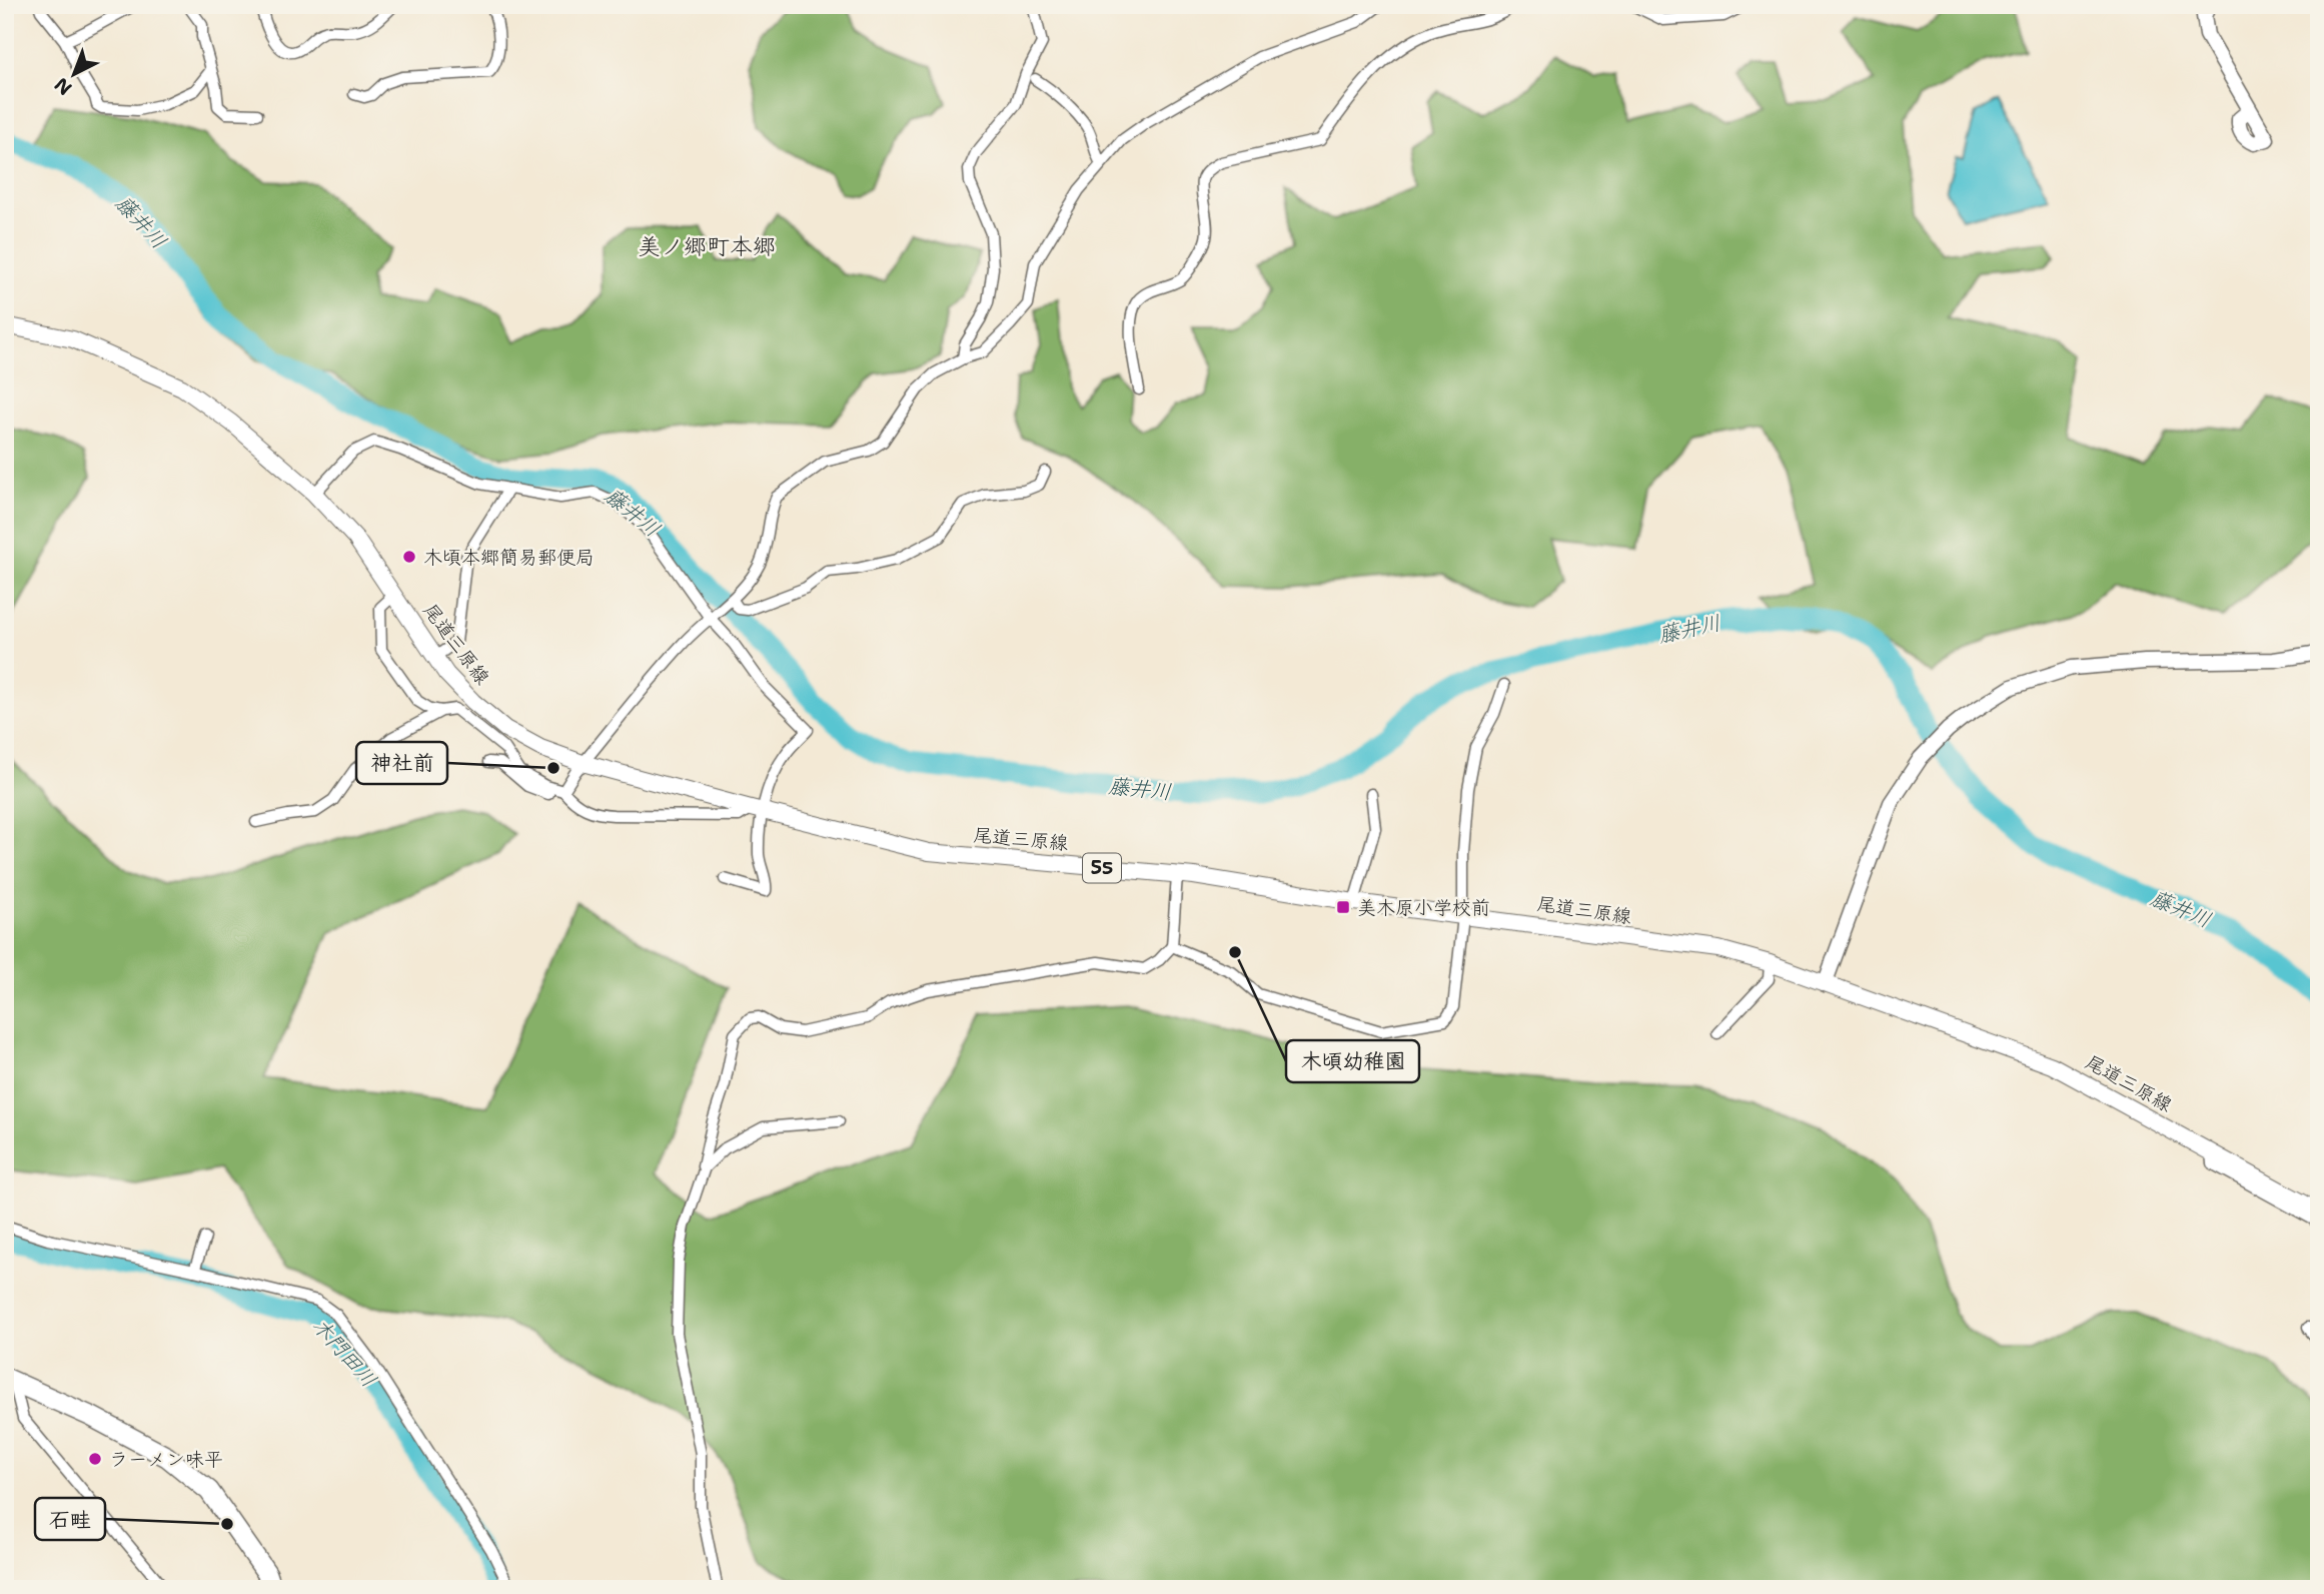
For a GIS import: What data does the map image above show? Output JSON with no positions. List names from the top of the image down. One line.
{"streets":{"main road":["尾道三原線","55"]},"districts":["美ノ郷町本郷"],"water":["藤井川","木門田川"],"places":{"other":["木頃本郷簡易郵便局","神社前","木頃幼稚園","ラーメン味平","石畦"],"transit":["美木原小学校前"]},"north":"bottom left"}
